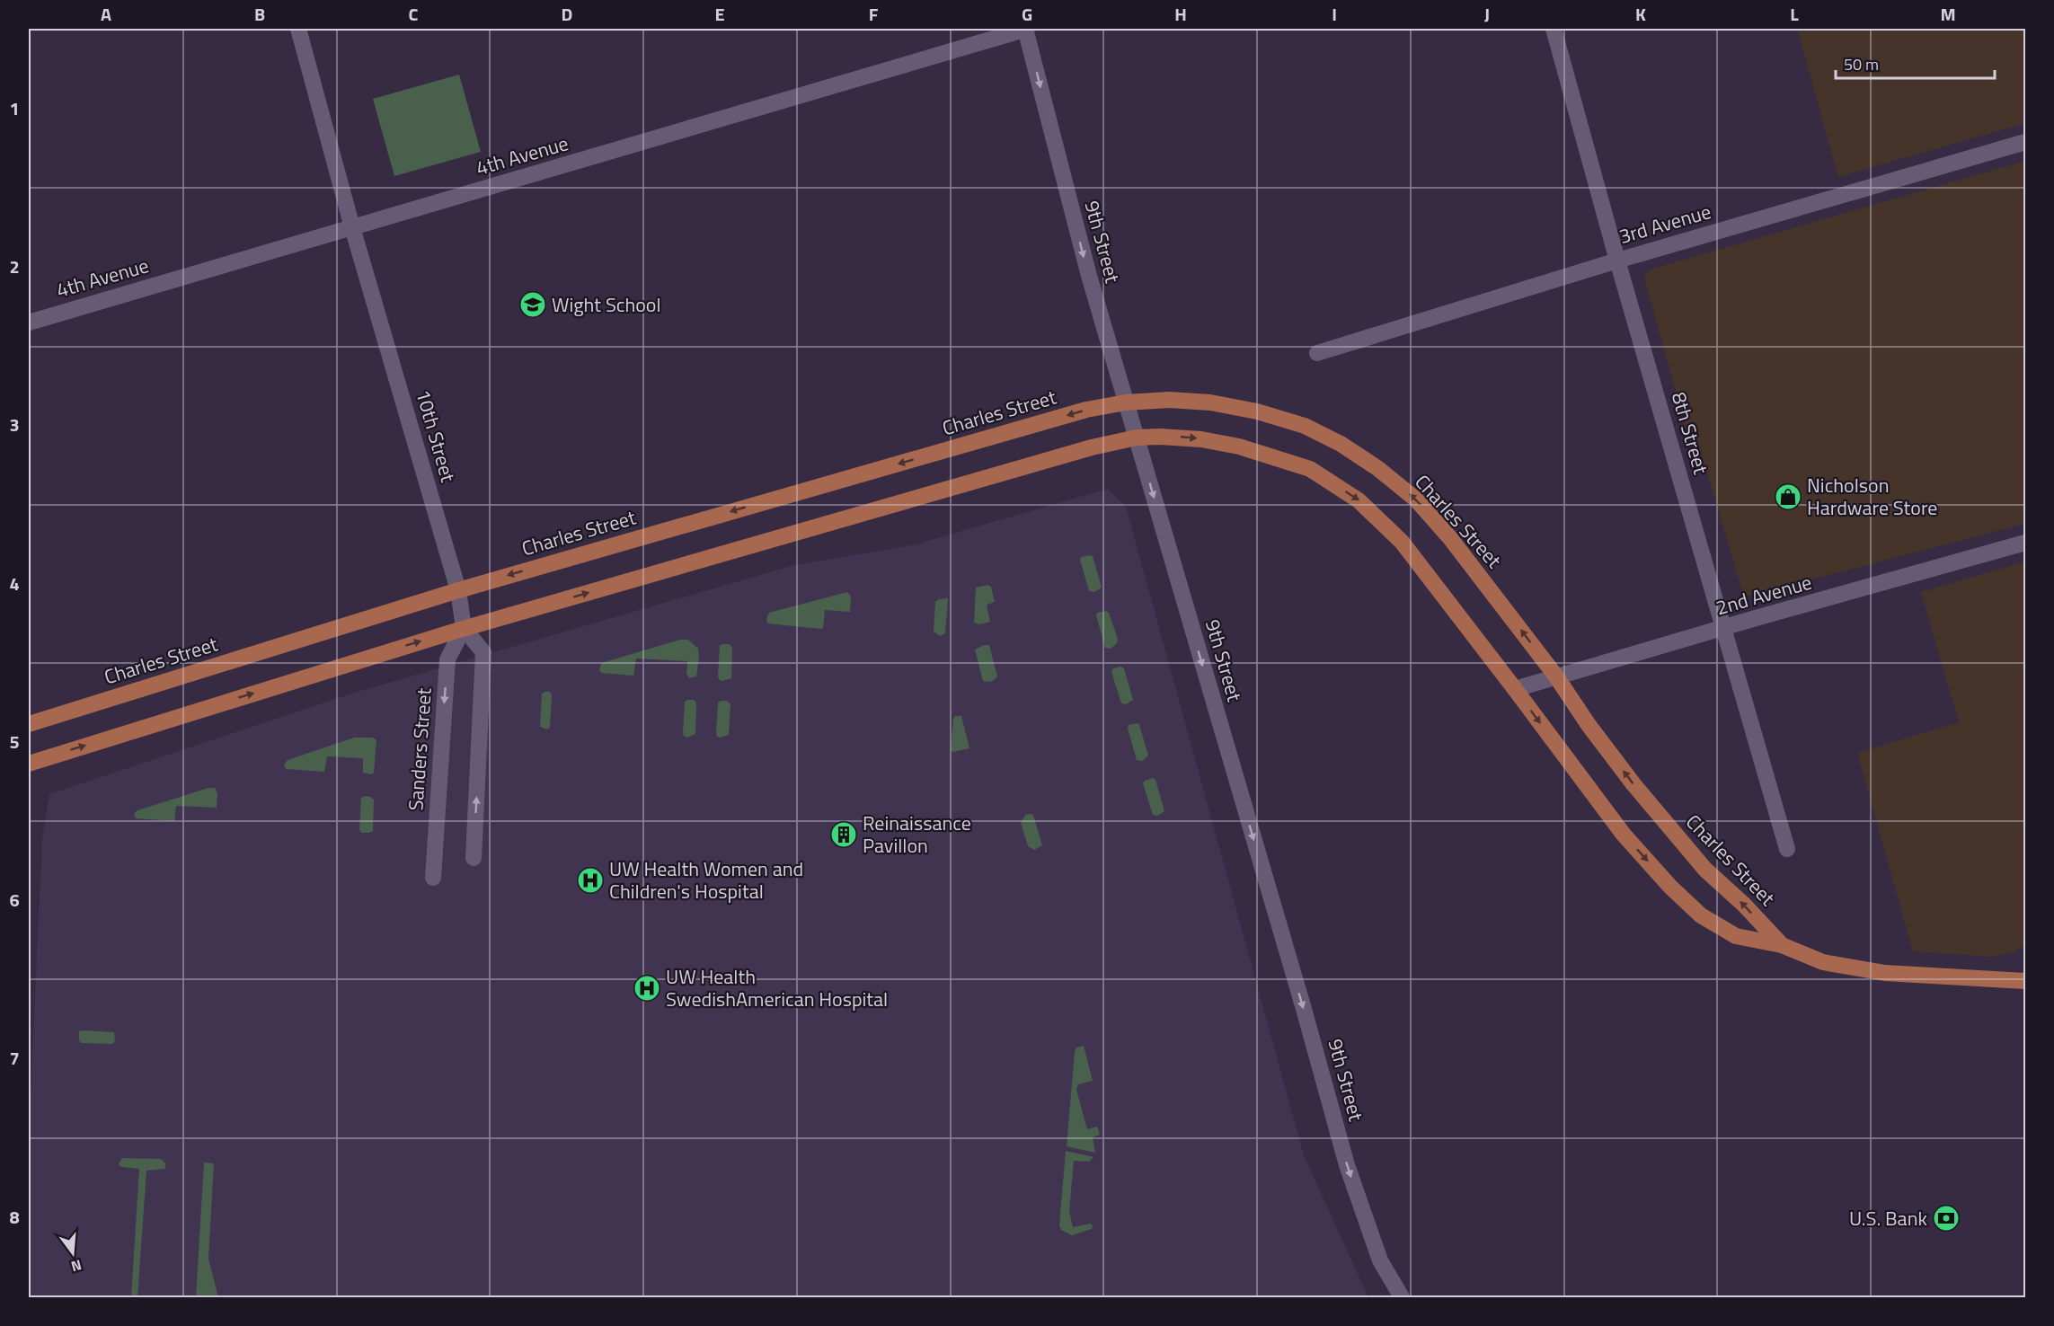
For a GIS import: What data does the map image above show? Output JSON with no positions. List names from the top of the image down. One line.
{"streets":{"main road":["Charles Street"],"street":["4th Avenue","3rd Avenue","9th Street","8th Street","10th Street","2nd Avenue","Sanders Street"]},"crossings":[["4th Avenue","9th Street"],["4th Avenue","10th Street"],["3rd Avenue","8th Street"],["9th Street","Charles Street"],["Charles Street","10th Street"],["Charles Street","2nd Avenue"],["Charles Street","Sanders Street"],["8th Street","2nd Avenue"],["10th Street","Sanders Street"]],"one_way":["9th Street"],"places":{"school or university":["Wight School"],"shop":["Nicholson Hardware Store"],"building":["Reinaissance Pavillon"],"hospital":["UW Health Women and Children's Hospital","UW Health SwedishAmerican Hospital"],"bank":["U.S. Bank"]},"scale_bar":"50 m","north":"bottom","grid":{"columns":["A","B","C","D","E","F","G","H","I","J","K","L","M"],"rows":["1","2","3","4","5","6","7","8"]}}
